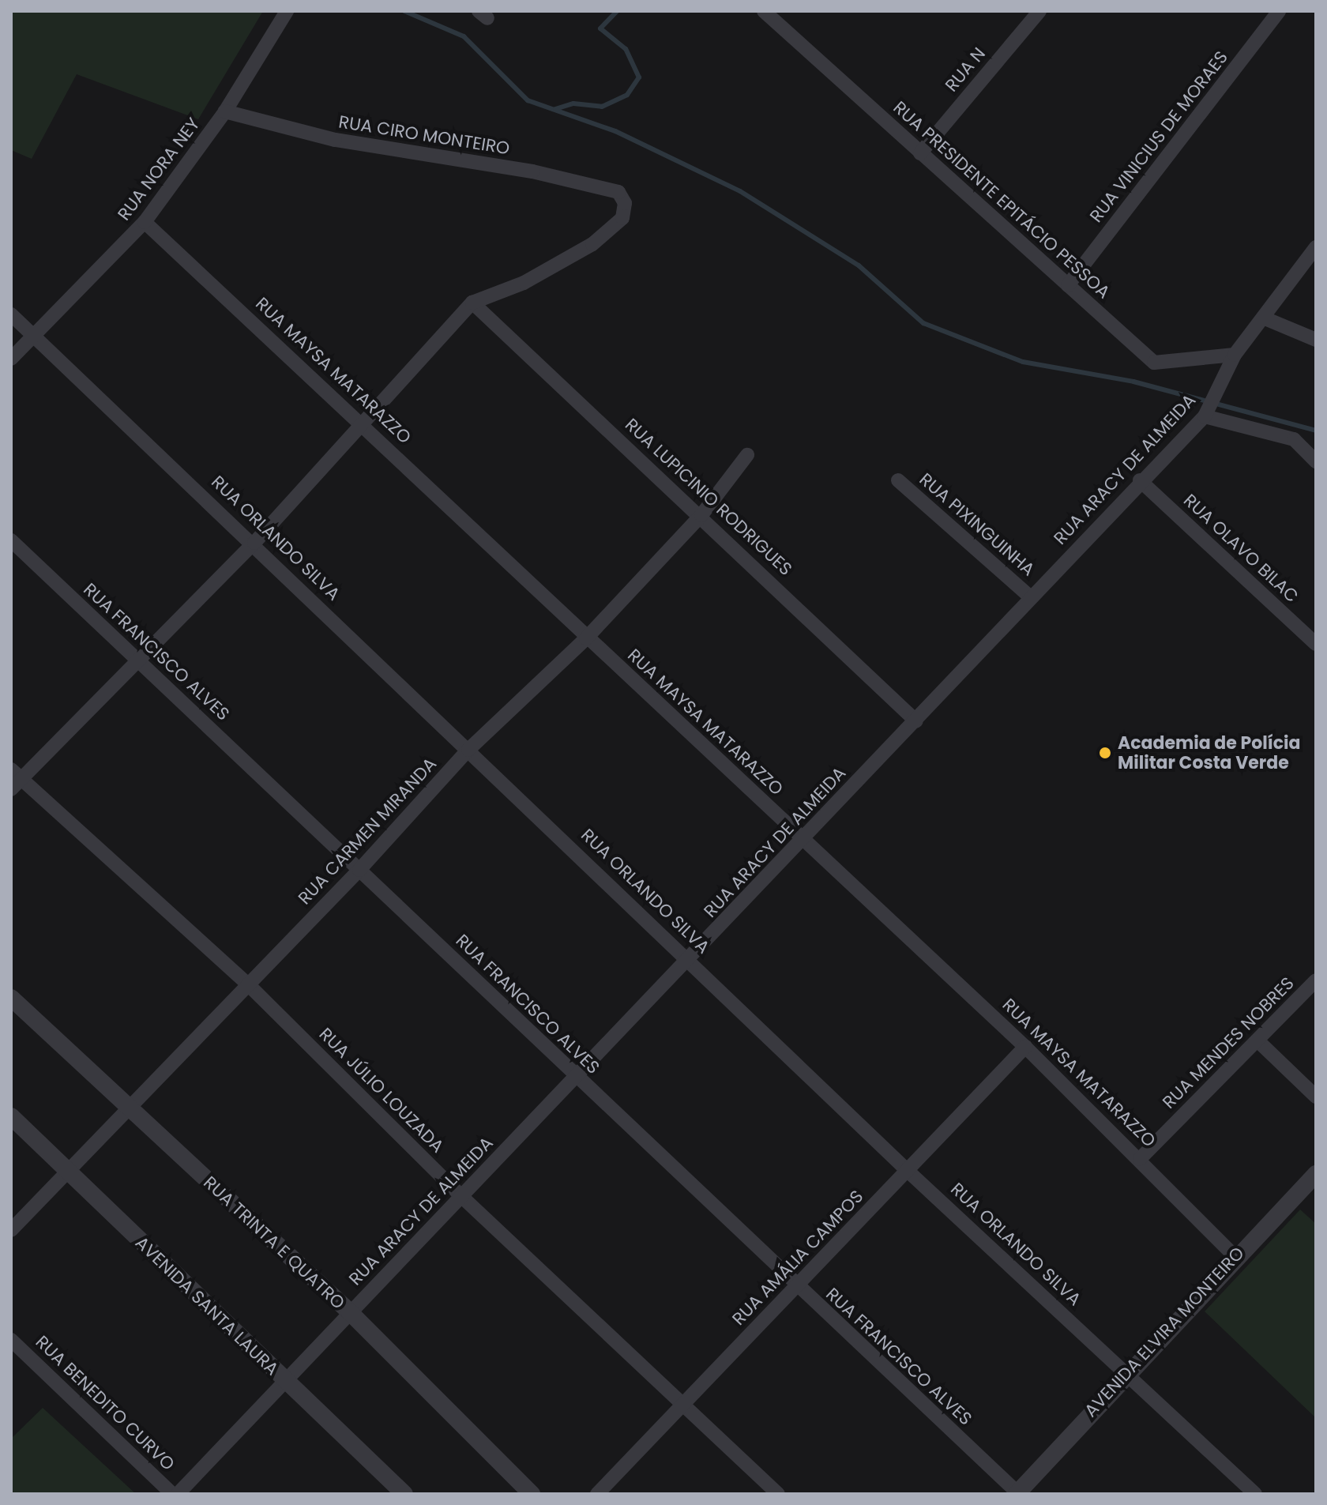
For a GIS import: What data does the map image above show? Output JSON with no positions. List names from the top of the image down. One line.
{"streets":{"street":["RUA N","RUA CIRO MONTEIRO","RUA VINICIUS DE MORAES","RUA NORA NEY","RUA PRESIDENTE EPITÁCIO PESSOA","RUA MAYSA MATARAZZO","RUA ARACY DE ALMEIDA","RUA LUPICINIO RODRIGUES","RUA PIXINGUINHA","RUA ORLANDO SILVA","RUA OLAVO BILAC","RUA FRANCISCO ALVES","RUA CARMEN MIRANDA","RUA MENDES NOBRES","RUA JÚLIO LOUZADA","RUA TRINTA E QUATRO","RUA AMÁLIA CAMPOS","AVENIDA SANTA LAURA","AVENIDA ELVIRA MONTEIRO","RUA BENEDITO CURVO"]},"crossings":[["RUA N","RUA PRESIDENTE EPITÁCIO PESSOA"],["RUA CIRO MONTEIRO","RUA NORA NEY"],["RUA CIRO MONTEIRO","RUA LUPICINIO RODRIGUES"],["RUA VINICIUS DE MORAES","RUA PRESIDENTE EPITÁCIO PESSOA"],["RUA NORA NEY","RUA MAYSA MATARAZZO"],["RUA NORA NEY","RUA ORLANDO SILVA"],["RUA PRESIDENTE EPITÁCIO PESSOA","RUA ARACY DE ALMEIDA"],["RUA MAYSA MATARAZZO","RUA ARACY DE ALMEIDA"],["RUA MAYSA MATARAZZO","RUA CARMEN MIRANDA"],["RUA MAYSA MATARAZZO","RUA MENDES NOBRES"],["RUA MAYSA MATARAZZO","RUA AMÁLIA CAMPOS"],["RUA MAYSA MATARAZZO","AVENIDA ELVIRA MONTEIRO"],["RUA ARACY DE ALMEIDA","RUA LUPICINIO RODRIGUES"],["RUA ARACY DE ALMEIDA","RUA PIXINGUINHA"],["RUA ARACY DE ALMEIDA","RUA ORLANDO SILVA"],["RUA ARACY DE ALMEIDA","RUA OLAVO BILAC"],["RUA ARACY DE ALMEIDA","RUA FRANCISCO ALVES"],["RUA ARACY DE ALMEIDA","RUA JÚLIO LOUZADA"],["RUA ARACY DE ALMEIDA","RUA TRINTA E QUATRO"],["RUA ARACY DE ALMEIDA","AVENIDA SANTA LAURA"],["RUA LUPICINIO RODRIGUES","RUA CARMEN MIRANDA"],["RUA ORLANDO SILVA","RUA CARMEN MIRANDA"],["RUA ORLANDO SILVA","RUA AMÁLIA CAMPOS"],["RUA ORLANDO SILVA","AVENIDA ELVIRA MONTEIRO"],["RUA FRANCISCO ALVES","RUA CARMEN MIRANDA"],["RUA FRANCISCO ALVES","RUA AMÁLIA CAMPOS"],["RUA FRANCISCO ALVES","AVENIDA ELVIRA MONTEIRO"],["RUA CARMEN MIRANDA","RUA JÚLIO LOUZADA"],["RUA CARMEN MIRANDA","RUA TRINTA E QUATRO"],["RUA CARMEN MIRANDA","AVENIDA SANTA LAURA"],["RUA JÚLIO LOUZADA","RUA AMÁLIA CAMPOS"]],"places":["Academia de Polícia Militar Costa Verde"]}
